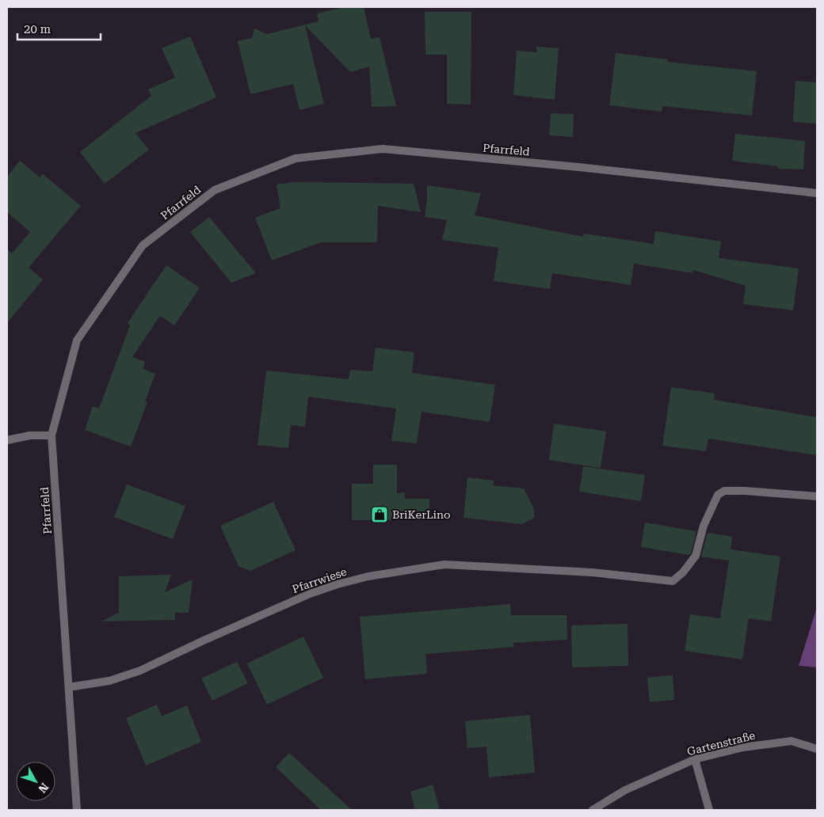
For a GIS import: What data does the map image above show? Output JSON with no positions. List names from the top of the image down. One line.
{"streets":{"street":["Pfarrfeld","Pfarrwiese","Gartenstraße"]},"crossings":[["Pfarrfeld","Pfarrwiese"]],"places":{"shop":["BriKerLino"]},"scale_bar":"20 m","north":"bottom right"}
